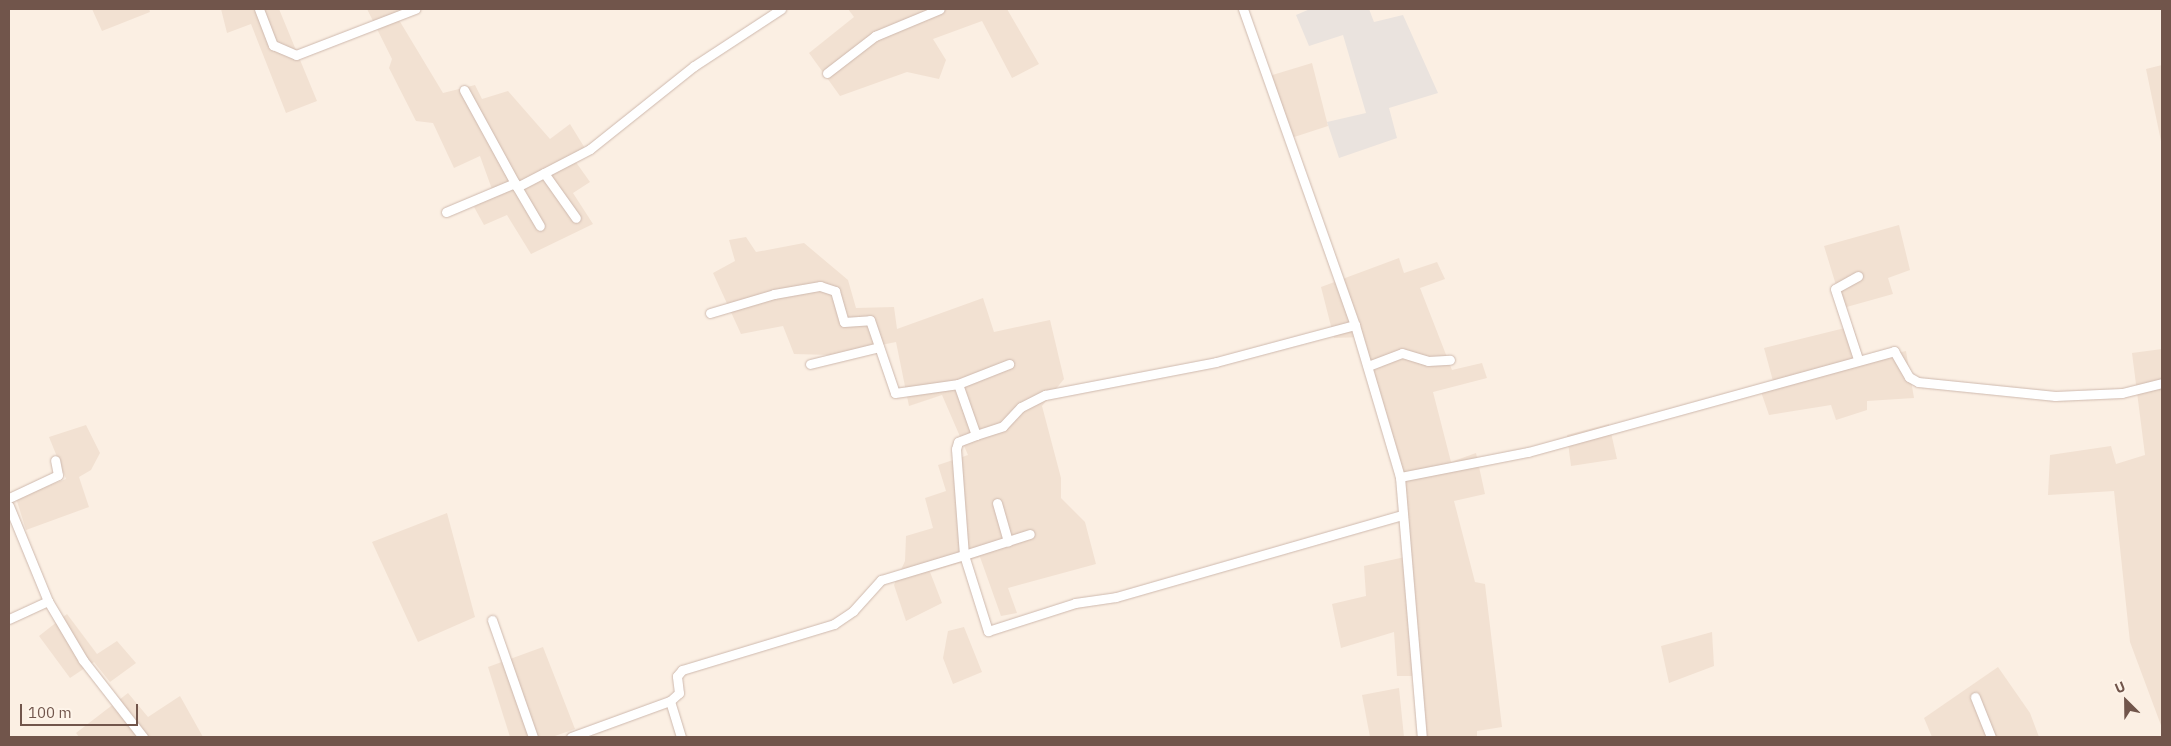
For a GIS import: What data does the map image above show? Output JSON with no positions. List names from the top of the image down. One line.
{"scale_bar":"100 m","north":"top left"}
